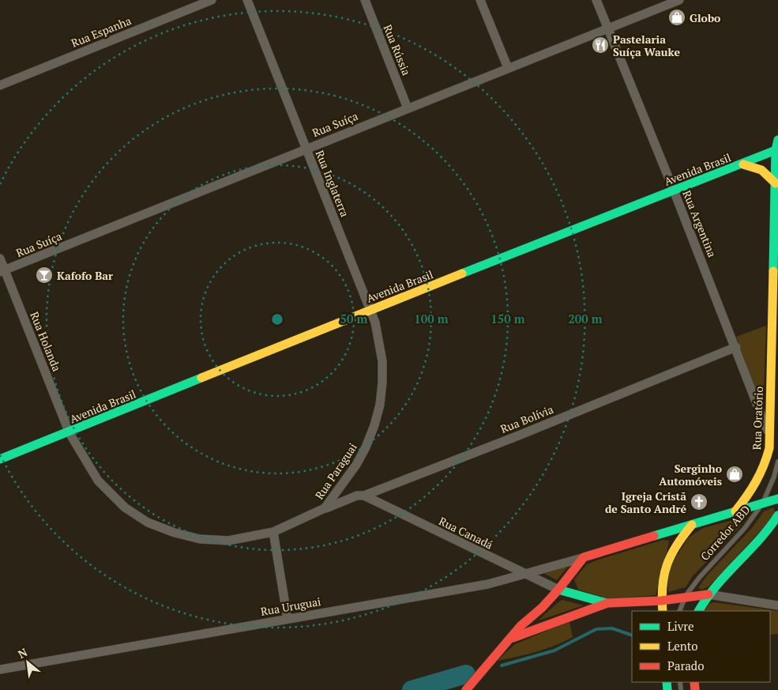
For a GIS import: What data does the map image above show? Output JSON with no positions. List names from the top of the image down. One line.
{"streets":{"main road":["Avenida Brasil","Rua Oratório"],"street":["Rua Espanha","Rua Rússia","Rua Suíça","Rua Inglaterra","Rua Argentina","Rua Holanda","Rua Bolívia","Rua Paraguai","Rua Canadá","Rua Uruguai"],"lane":["Corredor ABD"]},"crossings":[["Rua Rússia","Rua Suíça"],["Rua Suíça","Rua Inglaterra"],["Rua Suíça","Rua Argentina"],["Rua Suíça","Rua Holanda"],["Avenida Brasil","Rua Inglaterra"],["Avenida Brasil","Rua Argentina"],["Avenida Brasil","Rua Holanda"],["Avenida Brasil","Rua Oratório"],["Avenida Brasil","Rua Paraguai"],["Rua Inglaterra","Rua Paraguai"],["Rua Argentina","Rua Oratório"],["Rua Argentina","Rua Bolívia"],["Rua Holanda","Rua Paraguai"],["Rua Bolívia","Rua Paraguai"],["Rua Bolívia","Rua Canadá"],["Rua Canadá","Rua Uruguai"]],"places":{"shop":["Globo","Serginho Automóveis"],"restaurant":["Pastelaria Suíça Wauke"],"bar":["Kafofo Bar"],"church":["Igreja Cristã de Santo André"]},"legend":["Livre","Lento","Parado"],"north":"top left","rings":["50 m","100 m","150 m","200 m"]}
